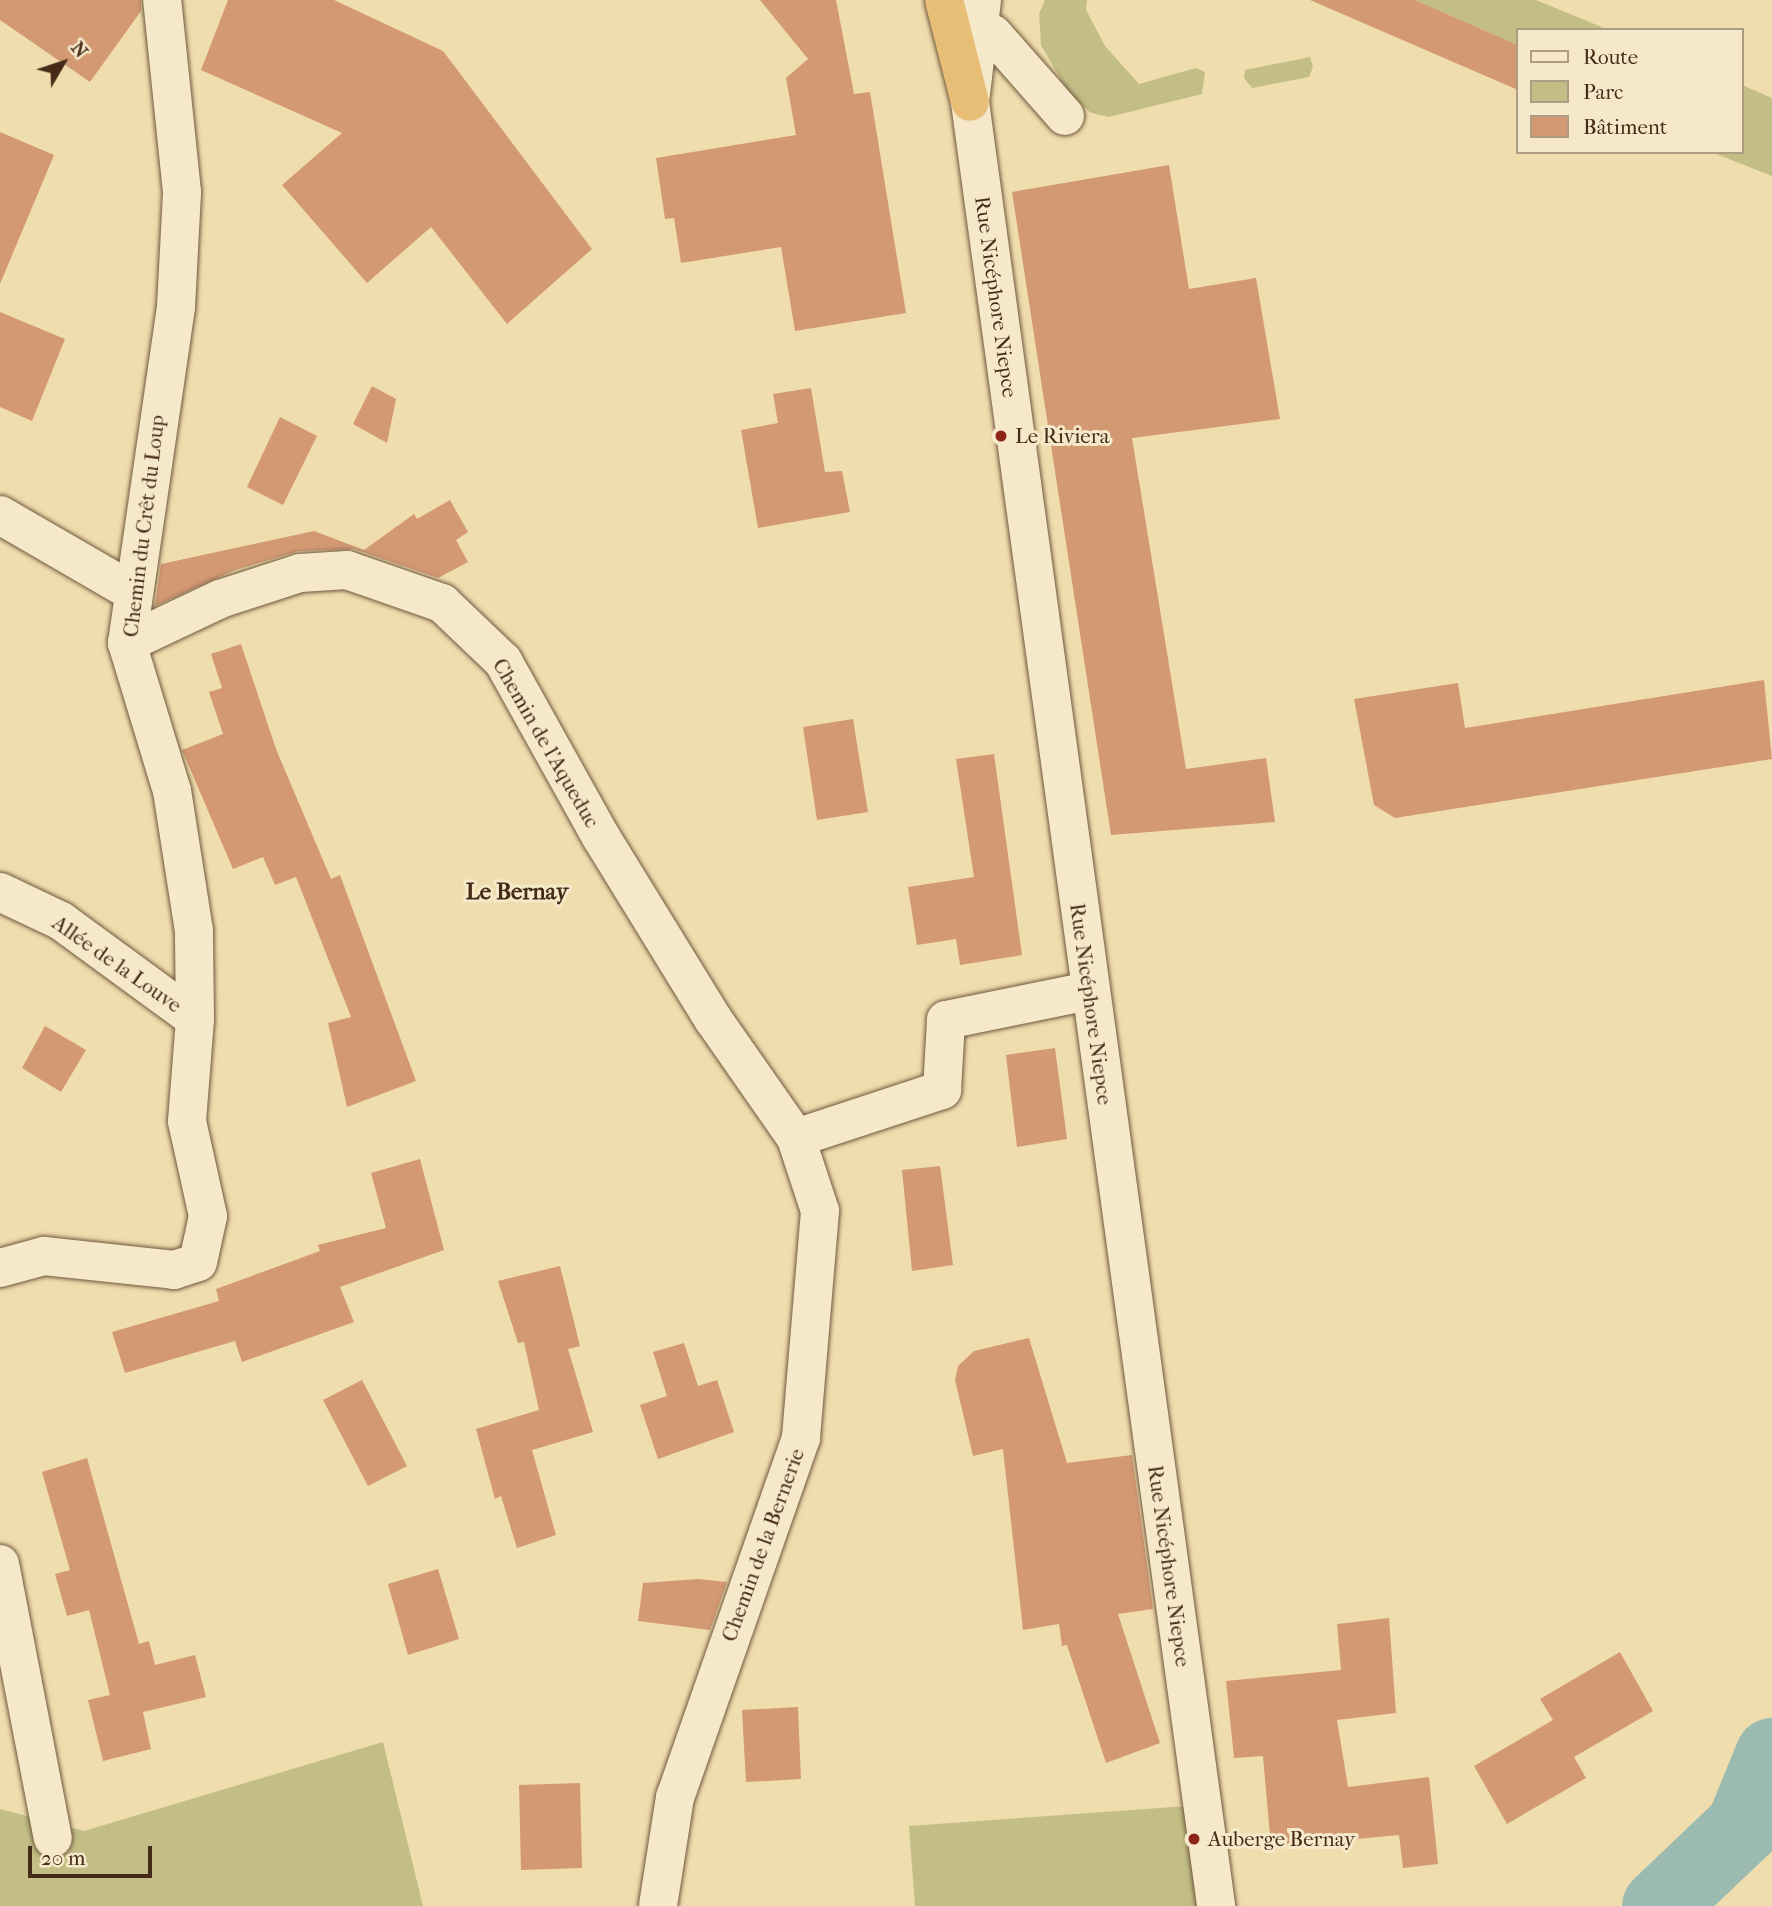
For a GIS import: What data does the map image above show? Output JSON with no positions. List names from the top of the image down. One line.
{"streets":{"street":["Rue Nicéphore Niepce","Chemin du Crêt du Loup","Chemin de l'Aqueduc","Allée de la Louve","Chemin de la Bernerie"]},"crossings":[["Chemin du Crêt du Loup","Chemin de l'Aqueduc"],["Chemin du Crêt du Loup","Allée de la Louve"],["Chemin de l'Aqueduc","Chemin de la Bernerie"]],"districts":["Le Bernay"],"places":["Le Riviera","Auberge Bernay"],"legend":["Route","Parc","Bâtiment"],"scale_bar":"20 m","north":"top right"}
